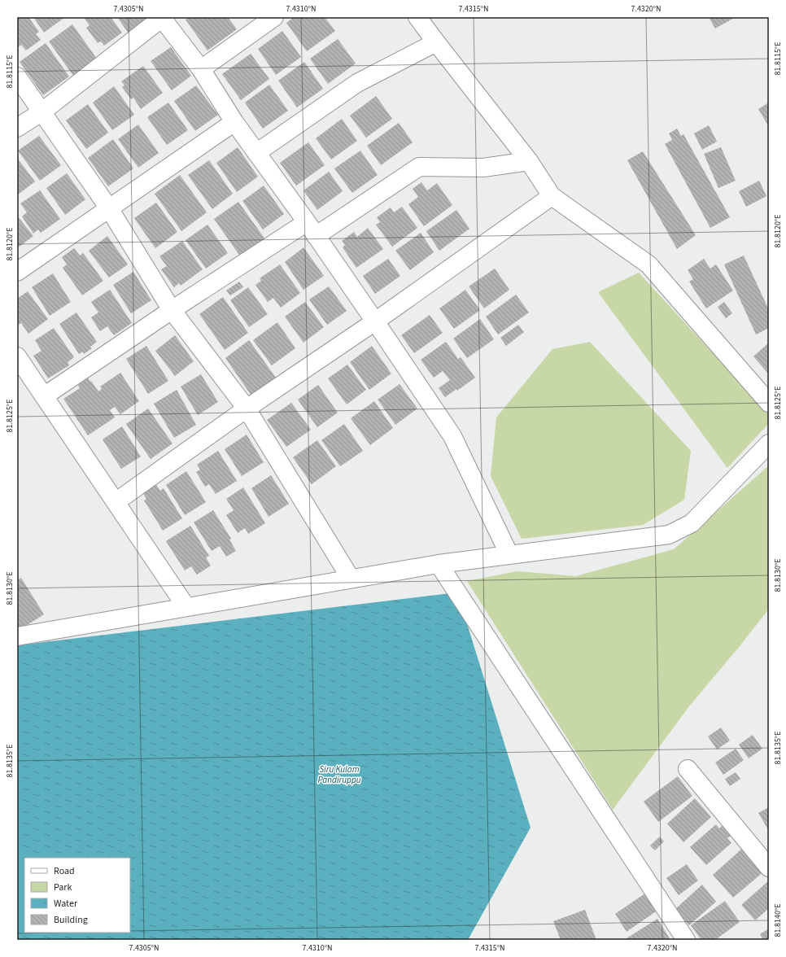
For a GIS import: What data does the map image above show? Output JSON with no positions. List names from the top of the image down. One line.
{"water":["Siru Kulam Pandiruppu"],"legend":["Road","Park","Water","Building"],"coordinates":["7.4305°N","7.4310°N","7.4315°N","7.4320°N","81.8115°E","81.8120°E","81.8125°E","81.8130°E","81.8135°E","81.8140°E"]}
